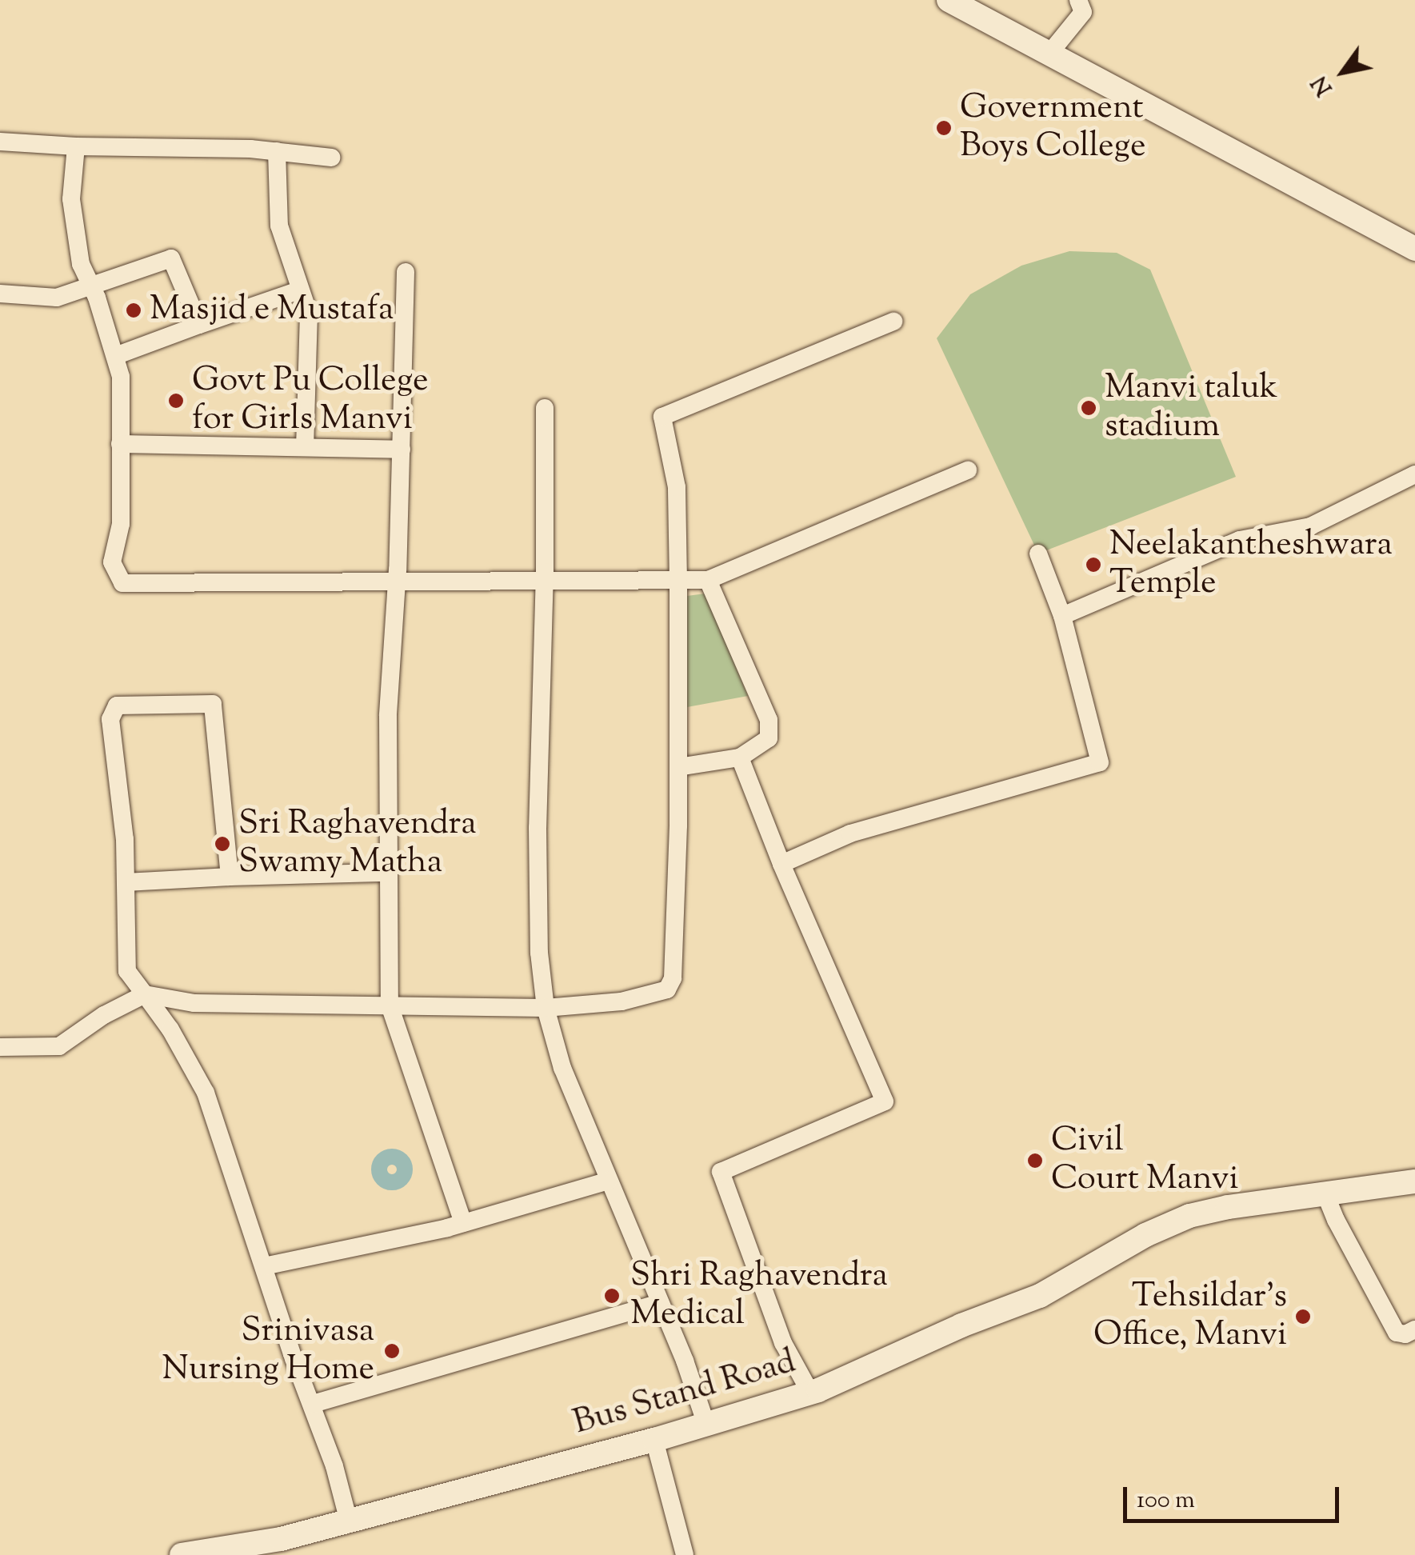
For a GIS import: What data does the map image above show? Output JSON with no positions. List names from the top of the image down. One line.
{"streets":{"main road":["Bus Stand Road"]},"places":["Government Boys College","Masjid e Mustafa","Govt Pu College for Girls Manvi","Manvi taluk stadium","Neelakantheshwara Temple","Sri Raghavendra Swamy Matha","Civil Court Manvi","Shri Raghavendra Medical","Tehsildar's Office, Manvi","Srinivasa Nursing Home"],"scale_bar":"100 m","north":"bottom left"}
